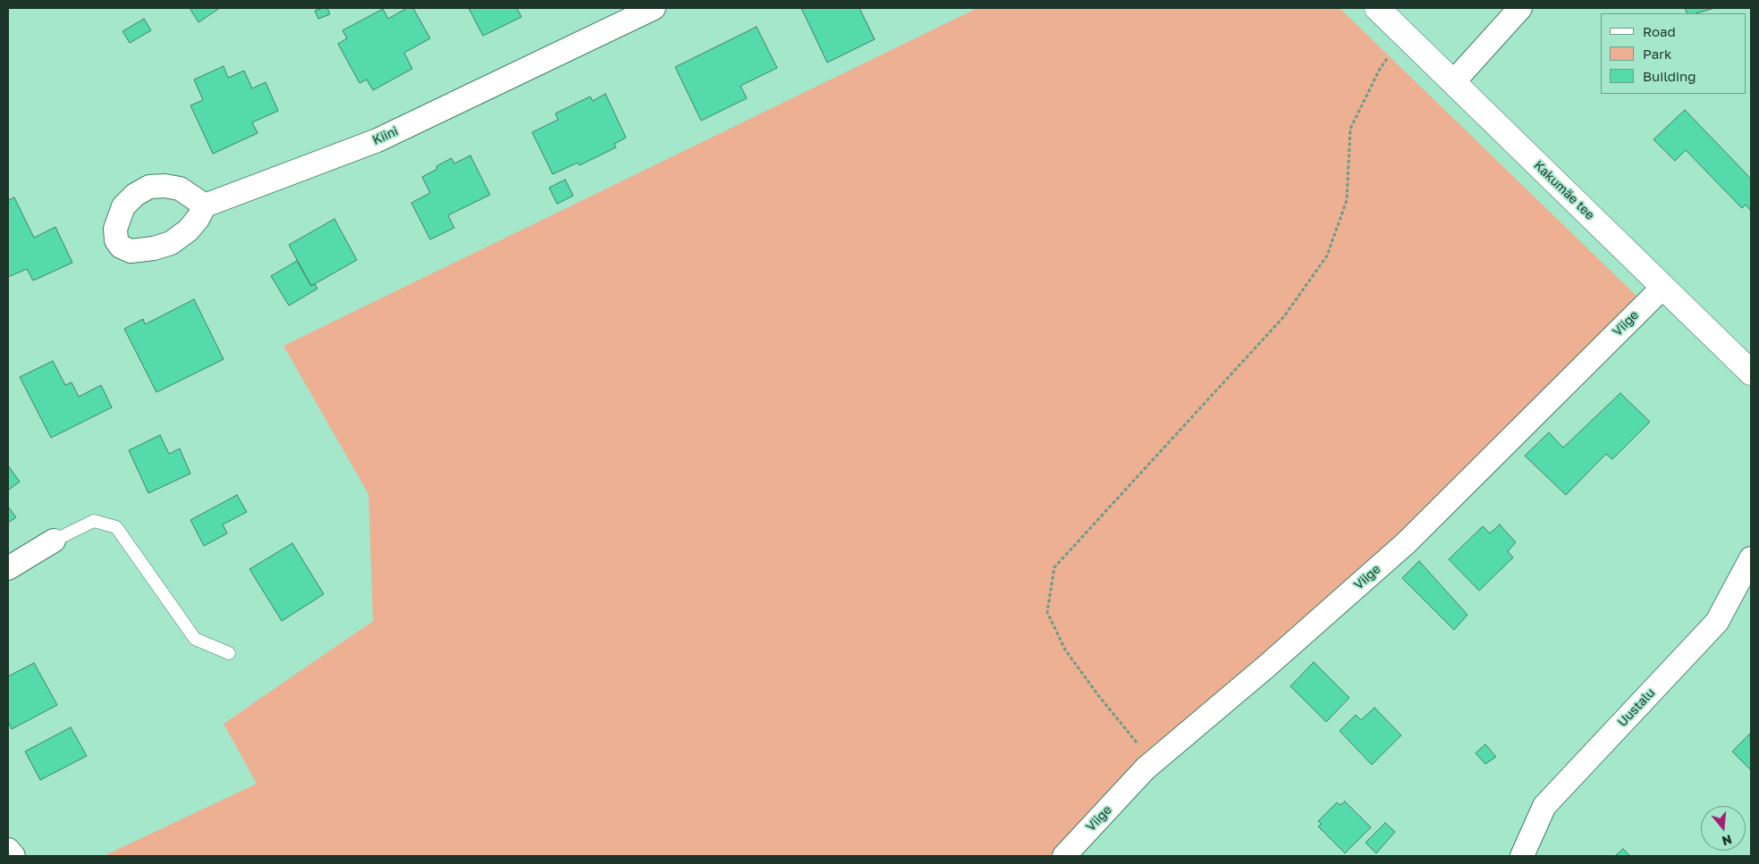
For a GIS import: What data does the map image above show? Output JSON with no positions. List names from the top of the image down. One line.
{"streets":{"street":["Kiini","Kakumäe tee","Viige","Uustalu"]},"crossings":[["Kakumäe tee","Viige"]],"legend":["Road","Park","Building"],"north":"bottom"}
